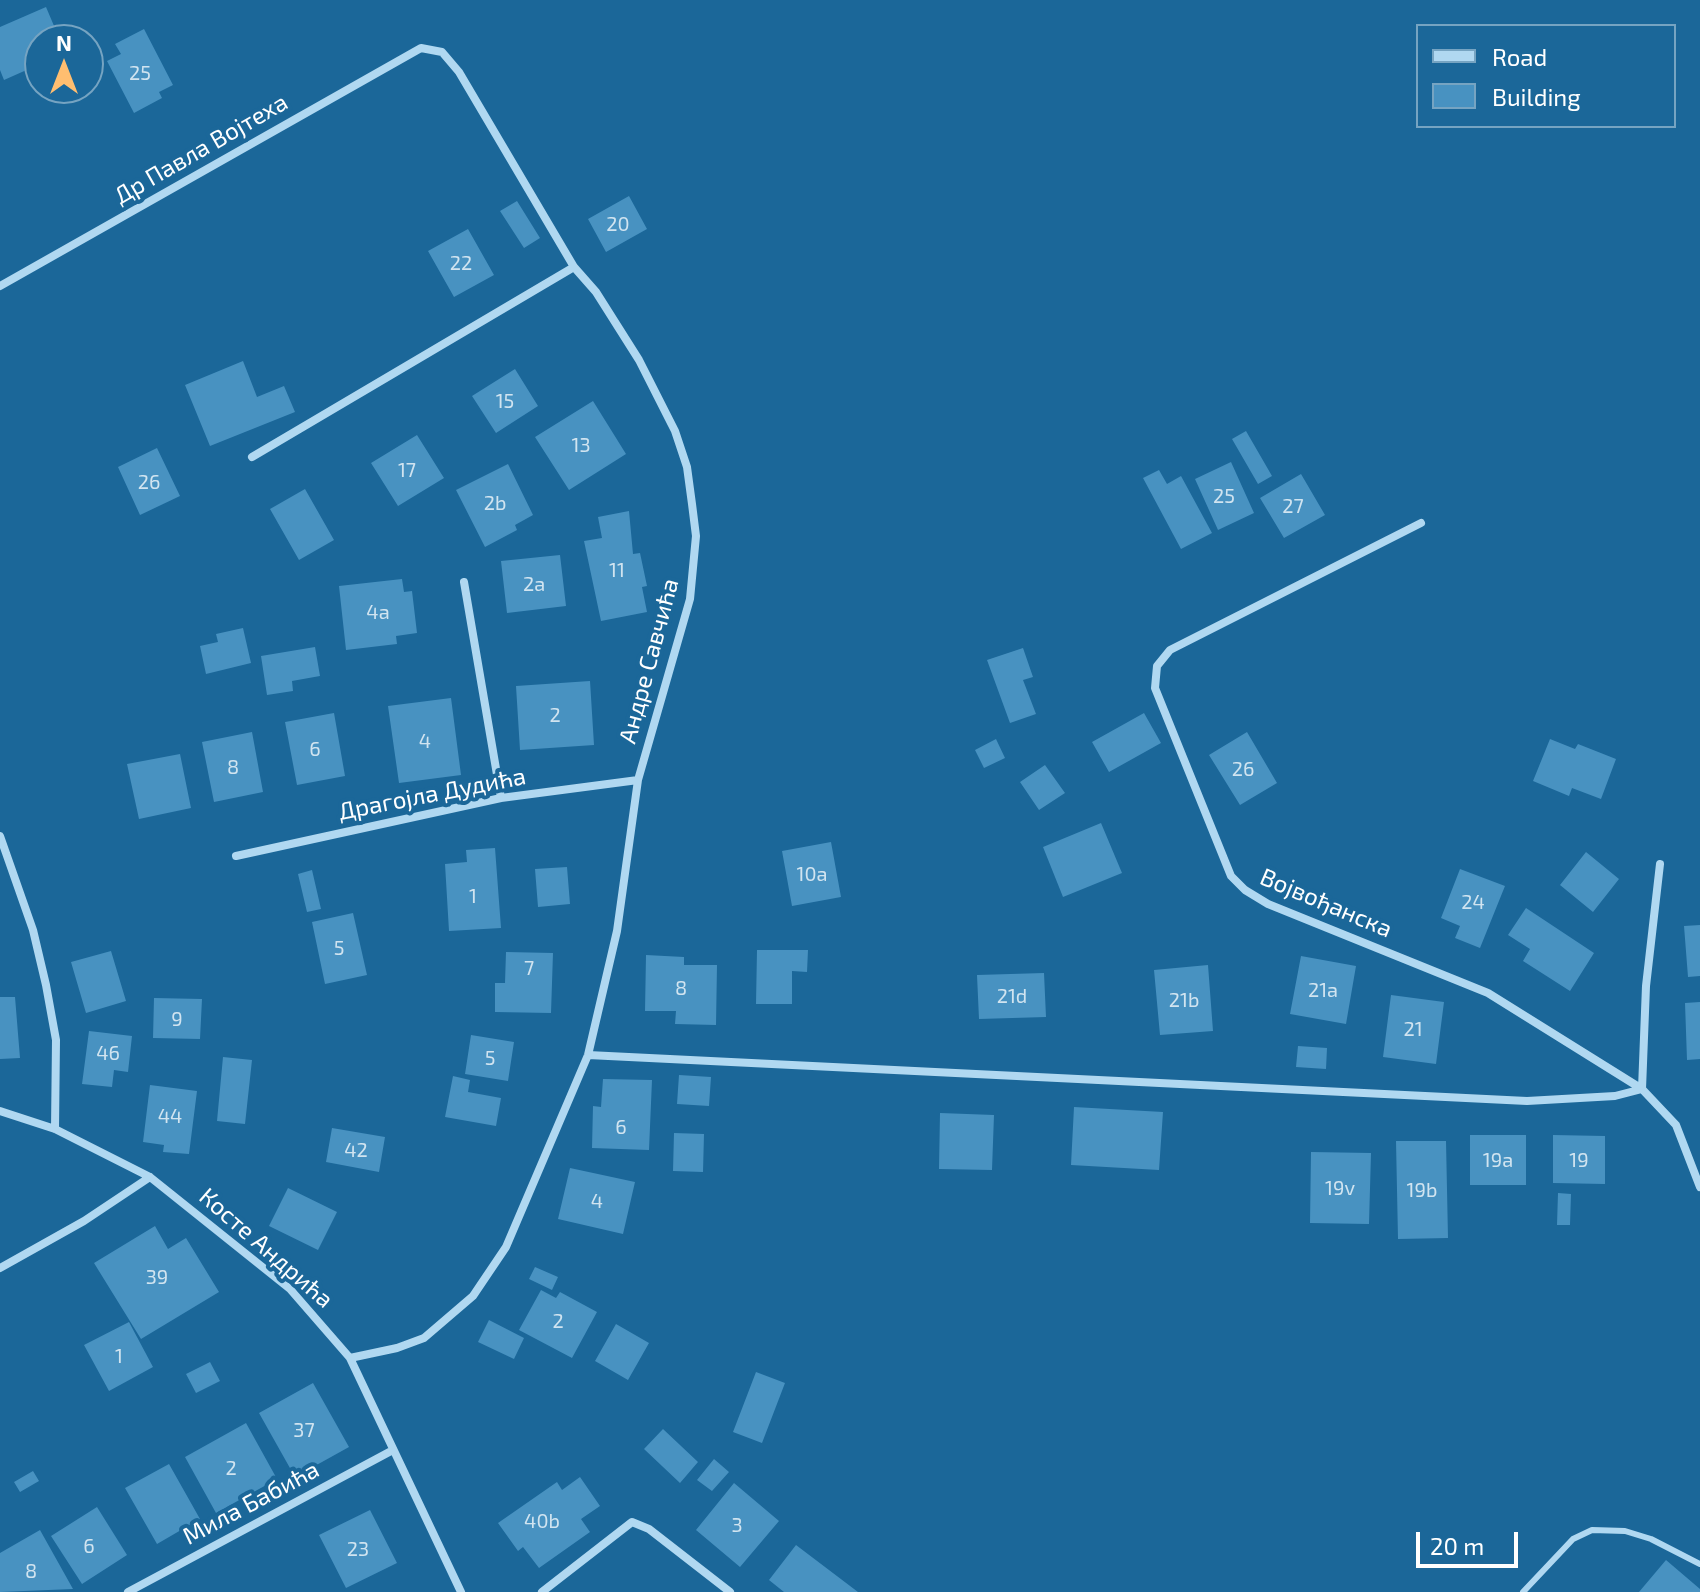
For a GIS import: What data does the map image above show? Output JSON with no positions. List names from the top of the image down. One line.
{"streets":{"street":["Др Павла Војтеха","Андре Савчића","Драгојла Дудића","Војвођанска","Косте Андрића","Мила Бабића"]},"crossings":[["Др Павла Војтеха","Андре Савчића"],["Андре Савчића","Драгојла Дудића"],["Андре Савчића","Косте Андрића"],["Косте Андрића","Мила Бабића"]],"house_numbers":["25","20","22","15","13","17","26","25","2b","27","11","2a","4a","2","4","6","8","26","10a","1","24","5","7","8","21a","21d","21b","9","21","46","5","44","6","42","19a","19","19v","19b","4","39","2","1","37","2","40b","3","6","23","8"],"legend":["Road","Building"],"scale_bar":"20 m","north":"top"}
